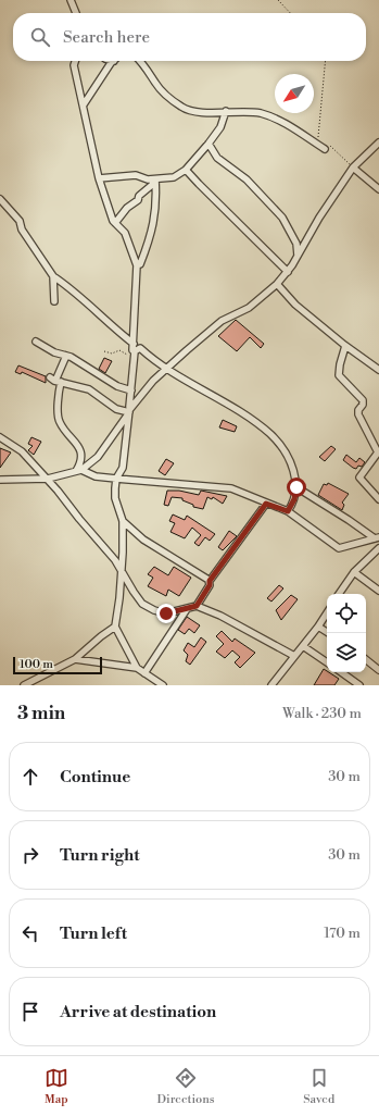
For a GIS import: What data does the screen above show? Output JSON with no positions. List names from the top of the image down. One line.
{"scale_bar":"100 m","north":"bottom left","page":{"search":"Search here","scale":"100 m","heading":["3 min","Walk · 230 m"],"list":[["Continue","30 m"],["Turn right","30 m"],["Turn left","170 m"],"Arrive at destination"],"nav":["Map","Directions","Saved"]}}
